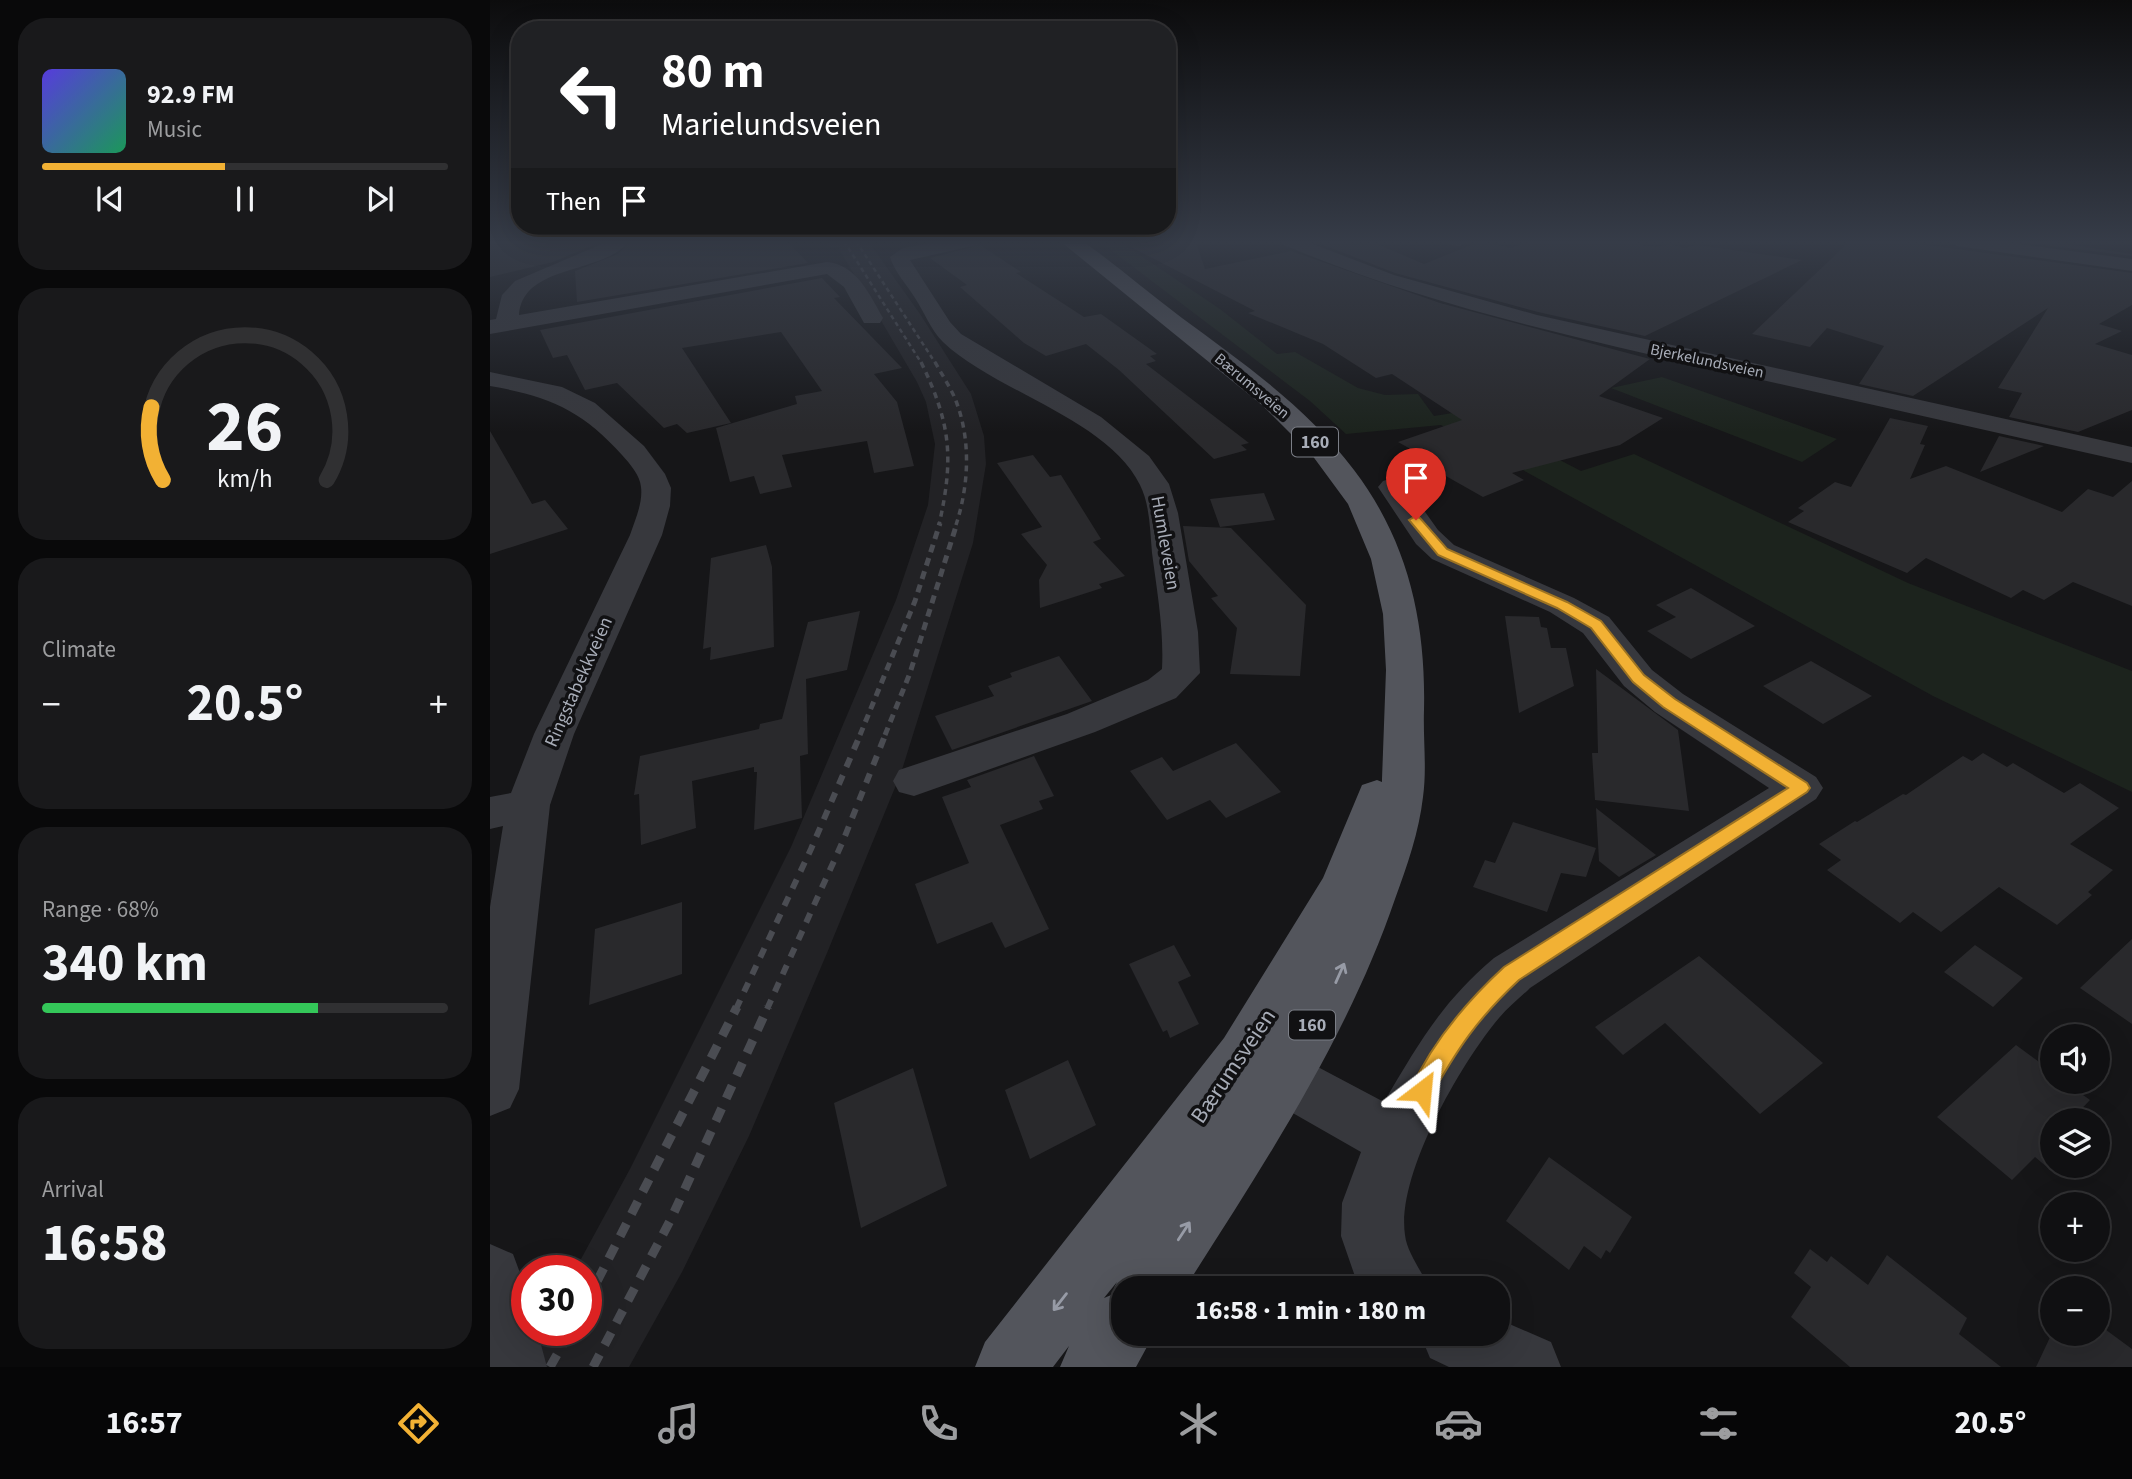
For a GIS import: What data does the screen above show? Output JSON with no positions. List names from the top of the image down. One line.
{"streets":{"main road":["Bærumsveien","160"],"street":["Bjerkelundsveien","Humleveien","Ringstabekkveien"]},"page":{"turn":["80 m","Marielundsveien"],"song":["92.9 FM","Music"],"then":"Then","tile":["Climate",["Range · 68%","340 km"],["Arrival","16:58"]],"heat":["−","20.5°","+"],"map_buttons":["+","−"],"limit":"30","trip":"16:58 · 1 min · 180 m","tabs":["16:57","20.5°"],"gauge":["26","km/h"]}}
